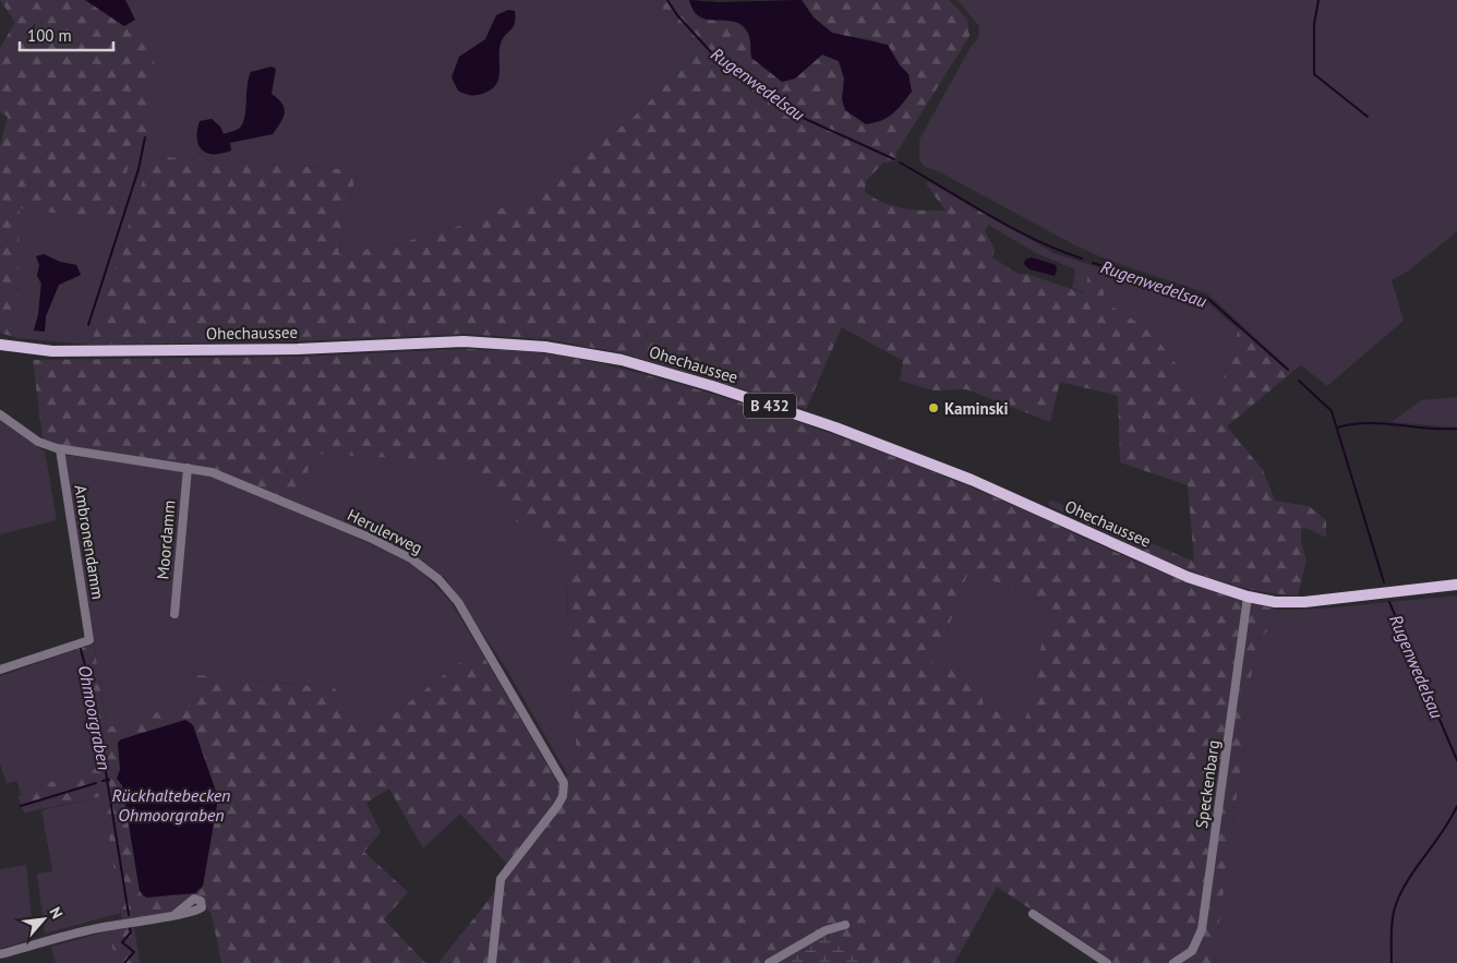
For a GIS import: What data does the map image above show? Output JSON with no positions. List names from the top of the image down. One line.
{"streets":{"main road":["Ohechaussee","B 432"],"street":["Herulerweg","Moordamm","Ambronendamm","Speckenbarg"]},"crossings":[["Ohechaussee","Speckenbarg"],["Herulerweg","Moordamm"],["Herulerweg","Ambronendamm"]],"water":["Rugenwedelsau","Ohmoorgraben","Rückhaltebecken Ohmoorgraben"],"places":["Kaminski"],"scale_bar":"100 m","north":"top right"}
